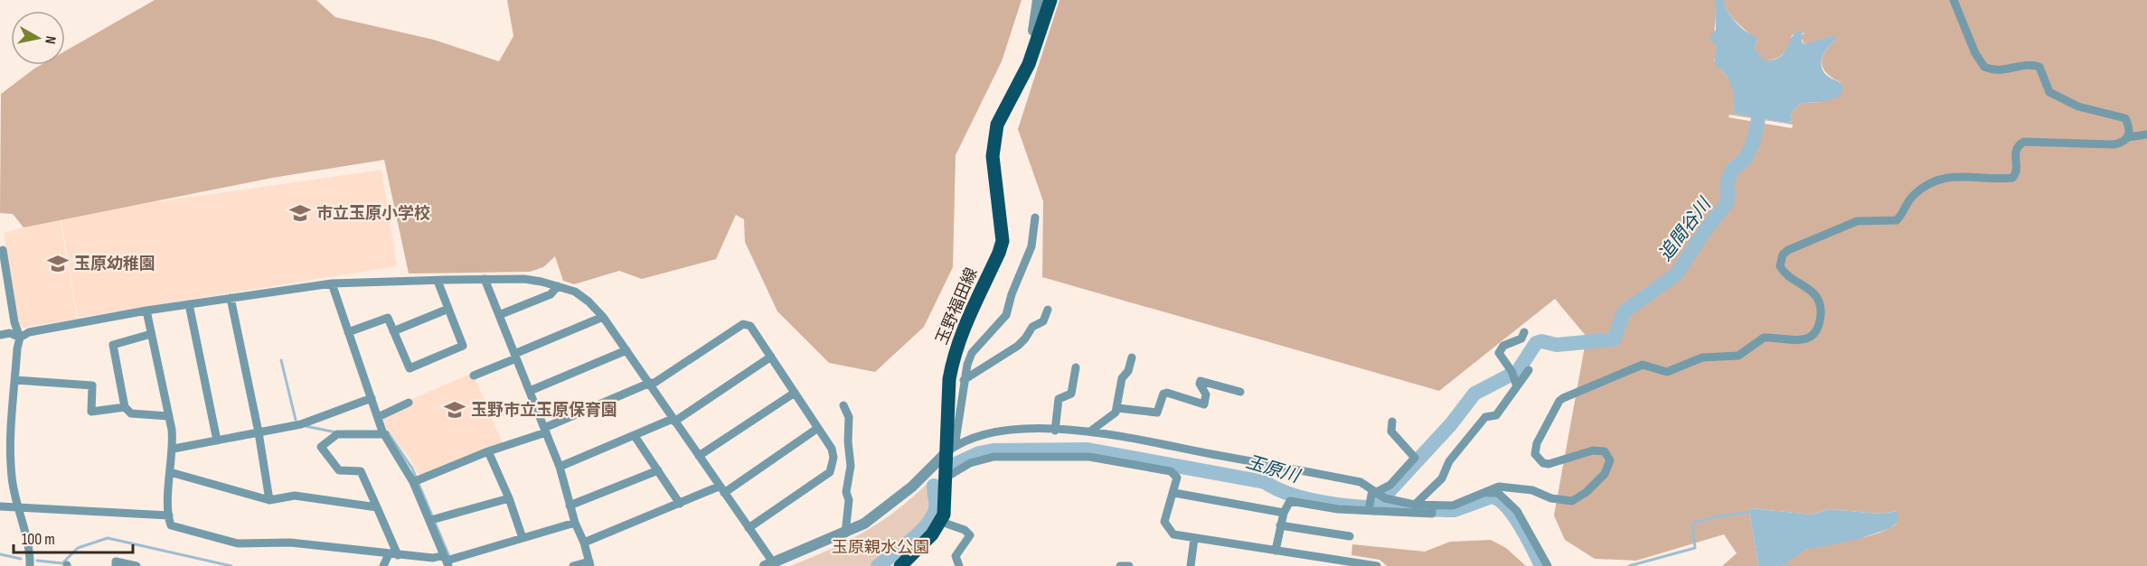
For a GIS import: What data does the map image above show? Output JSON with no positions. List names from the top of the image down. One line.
{"streets":{"main road":["玉野福田線"]},"water":["追間谷川","玉原川"],"parks":["玉原親水公園"],"places":{"school or university":["市立玉原小学校","玉原幼稚園","玉野市立玉原保育園"]},"scale_bar":"100 m","north":"right"}
